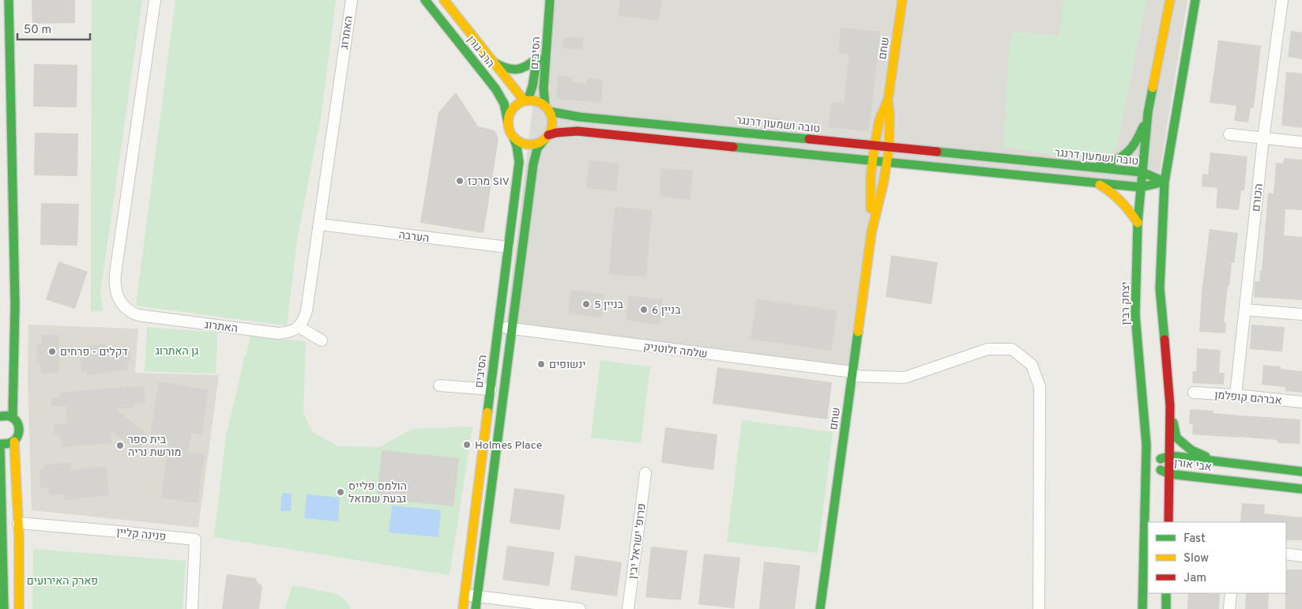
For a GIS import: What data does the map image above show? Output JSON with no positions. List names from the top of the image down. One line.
{"streets":{"street":["האתרוג","שחם","הרב גורן","הסיבים","טובה ושמעון דרנגר","הכורם","הערבה","יצחק רבין","שלמה זלוטניק","אברהם קופלמן","אבי אורן","פנינה קליין","פרופ' ישראל יבין"]},"crossings":[["האתרוג","הערבה"],["שחם","טובה ושמעון דרנגר"],["שחם","שלמה זלוטניק"],["הרב גורן","הסיבים"],["הרב גורן","טובה ושמעון דרנגר"],["הסיבים","טובה ושמעון דרנגר"],["הסיבים","הערבה"],["הסיבים","שלמה זלוטניק"],["טובה ושמעון דרנגר","יצחק רבין"],["הכורם","אברהם קופלמן"],["יצחק רבין","אבי אורן"]],"parks":["גן האתרוג","פארק האירועים"],"places":["מרכז SIV","בניין 5","בניין 6","דקלים - פרחים","ינשופים","Holmes Place","בית ספר מורשת נריה","הולמס פלייס גבעת שמואל"],"legend":["Fast","Slow","Jam"],"scale_bar":"50 m"}
